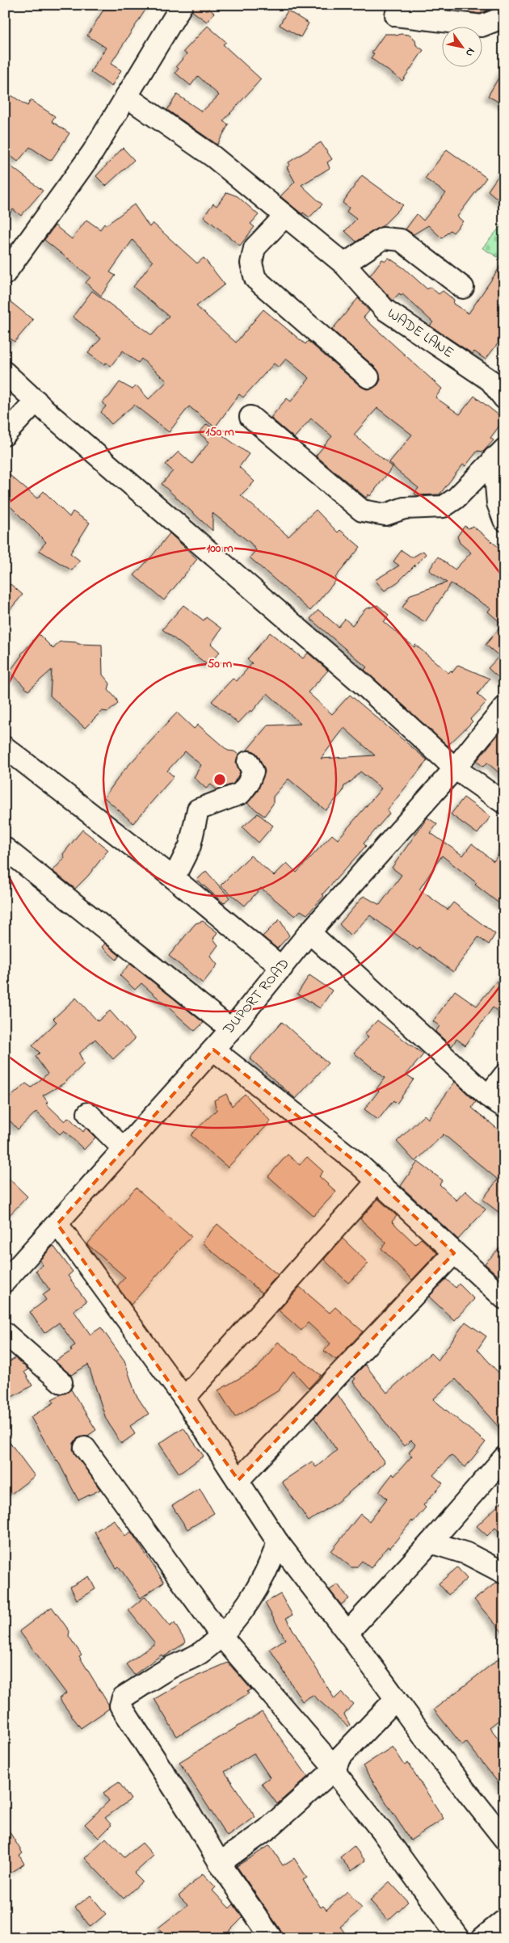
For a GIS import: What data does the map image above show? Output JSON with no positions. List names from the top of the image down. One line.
{"streets":{"street":["WADE LANE","DUPORT ROAD"]},"north":"bottom right","rings":["150 m","100 m","50 m"]}
